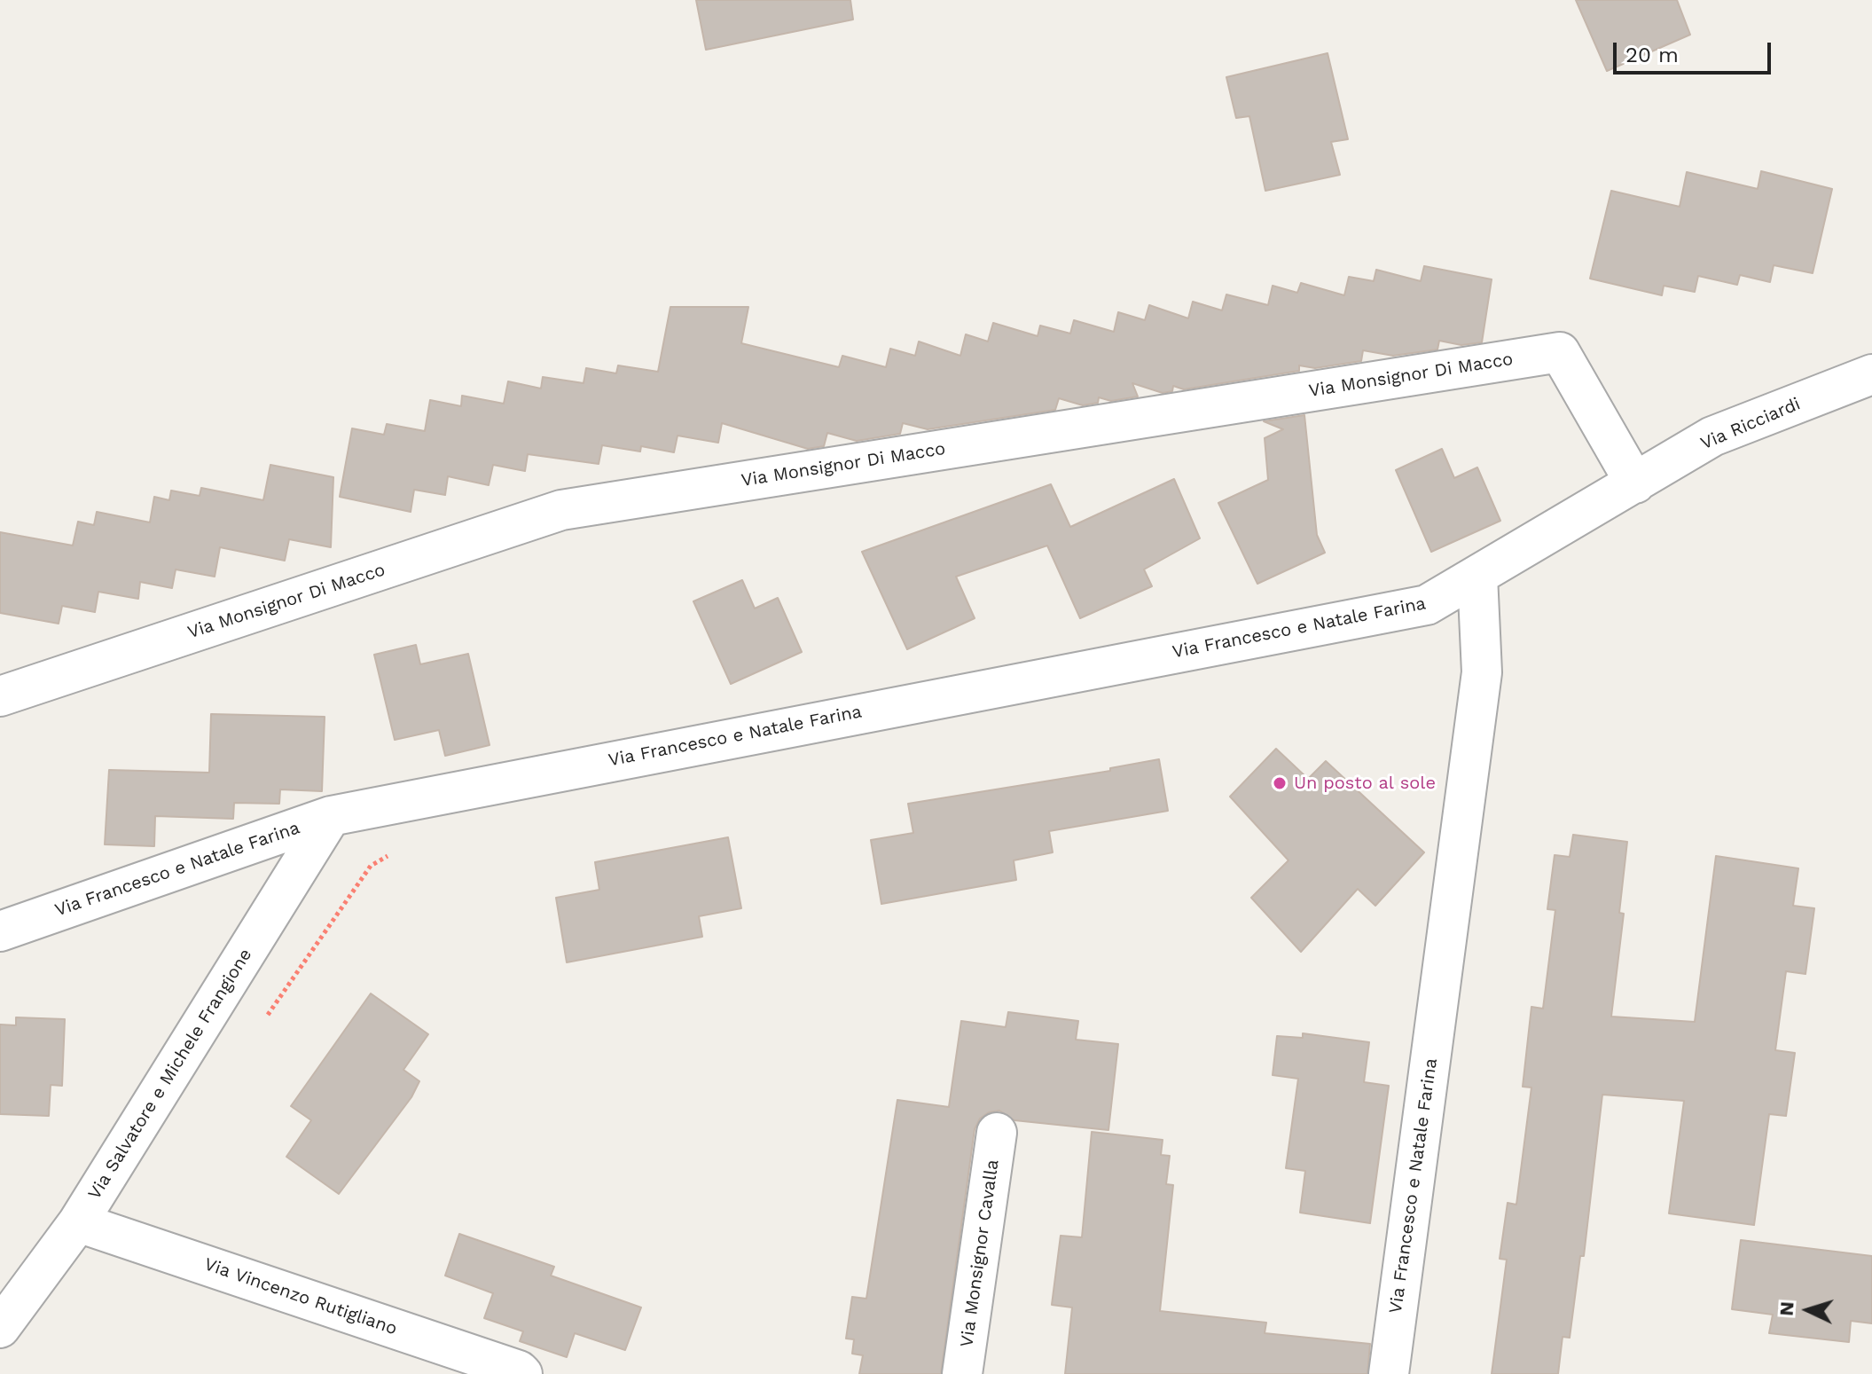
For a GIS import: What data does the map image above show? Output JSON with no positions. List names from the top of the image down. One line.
{"streets":{"street":["Via Monsignor Di Macco","Via Ricciardi","Via Francesco e Natale Farina","Via Salvatore e Michele Frangione","Via Monsignor Cavalla","Via Vincenzo Rutigliano"]},"crossings":[["Via Monsignor Di Macco","Via Ricciardi"],["Via Monsignor Di Macco","Via Francesco e Natale Farina"],["Via Ricciardi","Via Francesco e Natale Farina"],["Via Francesco e Natale Farina","Via Salvatore e Michele Frangione"],["Via Salvatore e Michele Frangione","Via Vincenzo Rutigliano"]],"places":["Un posto al sole"],"scale_bar":"20 m","north":"left"}
